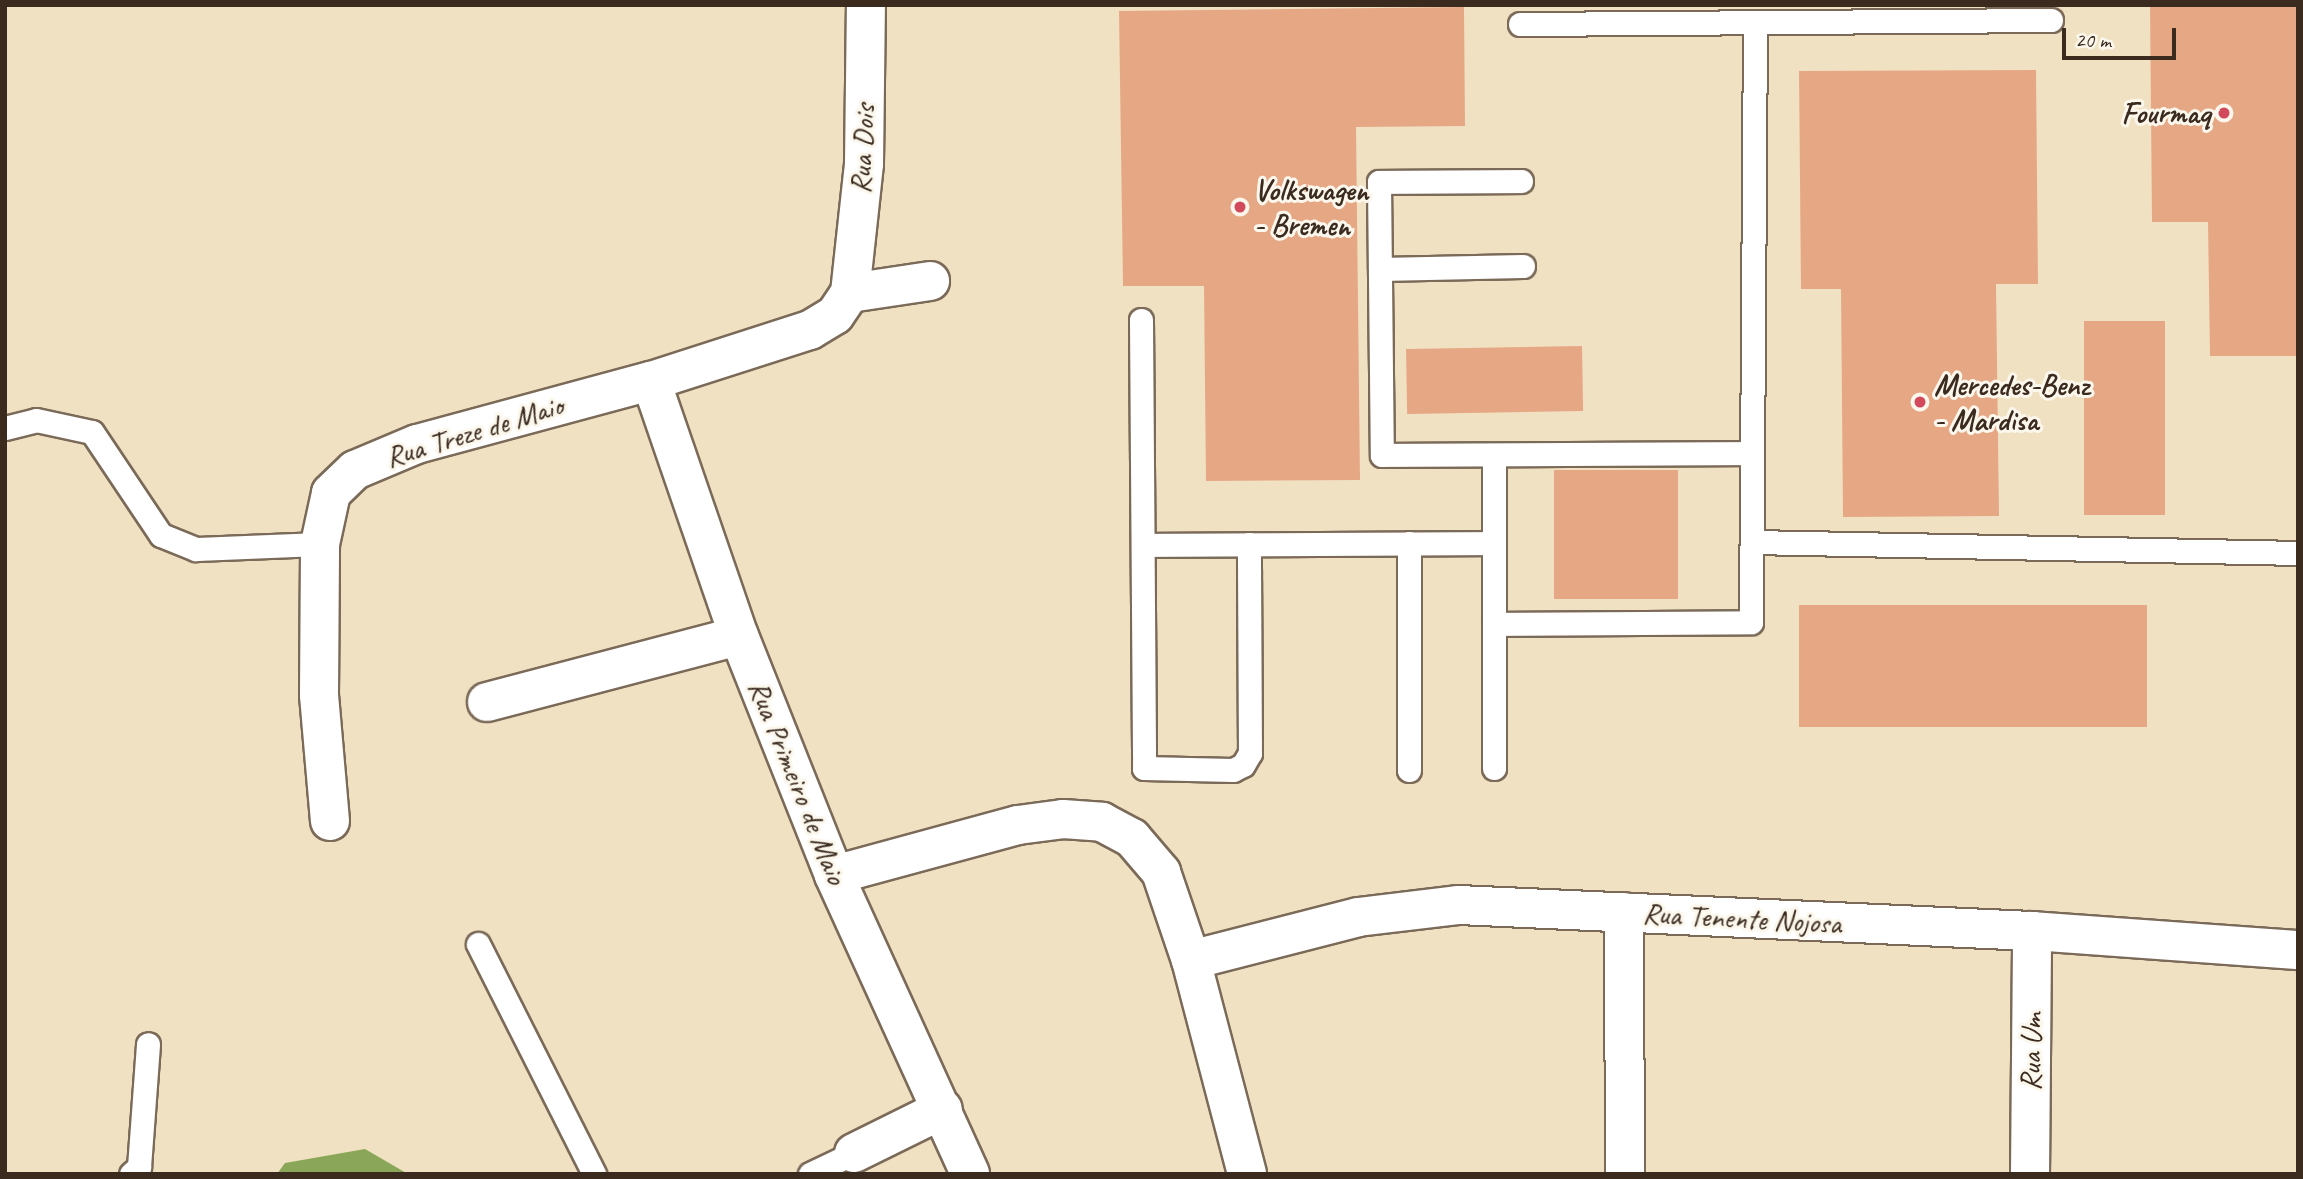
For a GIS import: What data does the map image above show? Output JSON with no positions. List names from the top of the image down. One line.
{"streets":{"street":["Rua Dois","Rua Treze de Maio","Rua Primeiro de Maio","Rua Tenente Nojosa","Rua Um"]},"crossings":[["Rua Dois","Rua Treze de Maio"],["Rua Treze de Maio","Rua Primeiro de Maio"],["Rua Tenente Nojosa","Rua Um"]],"places":["Fourmaq","Volkswagen - Bremen","Mercedes-Benz - Mardisa"],"scale_bar":"20 m"}
